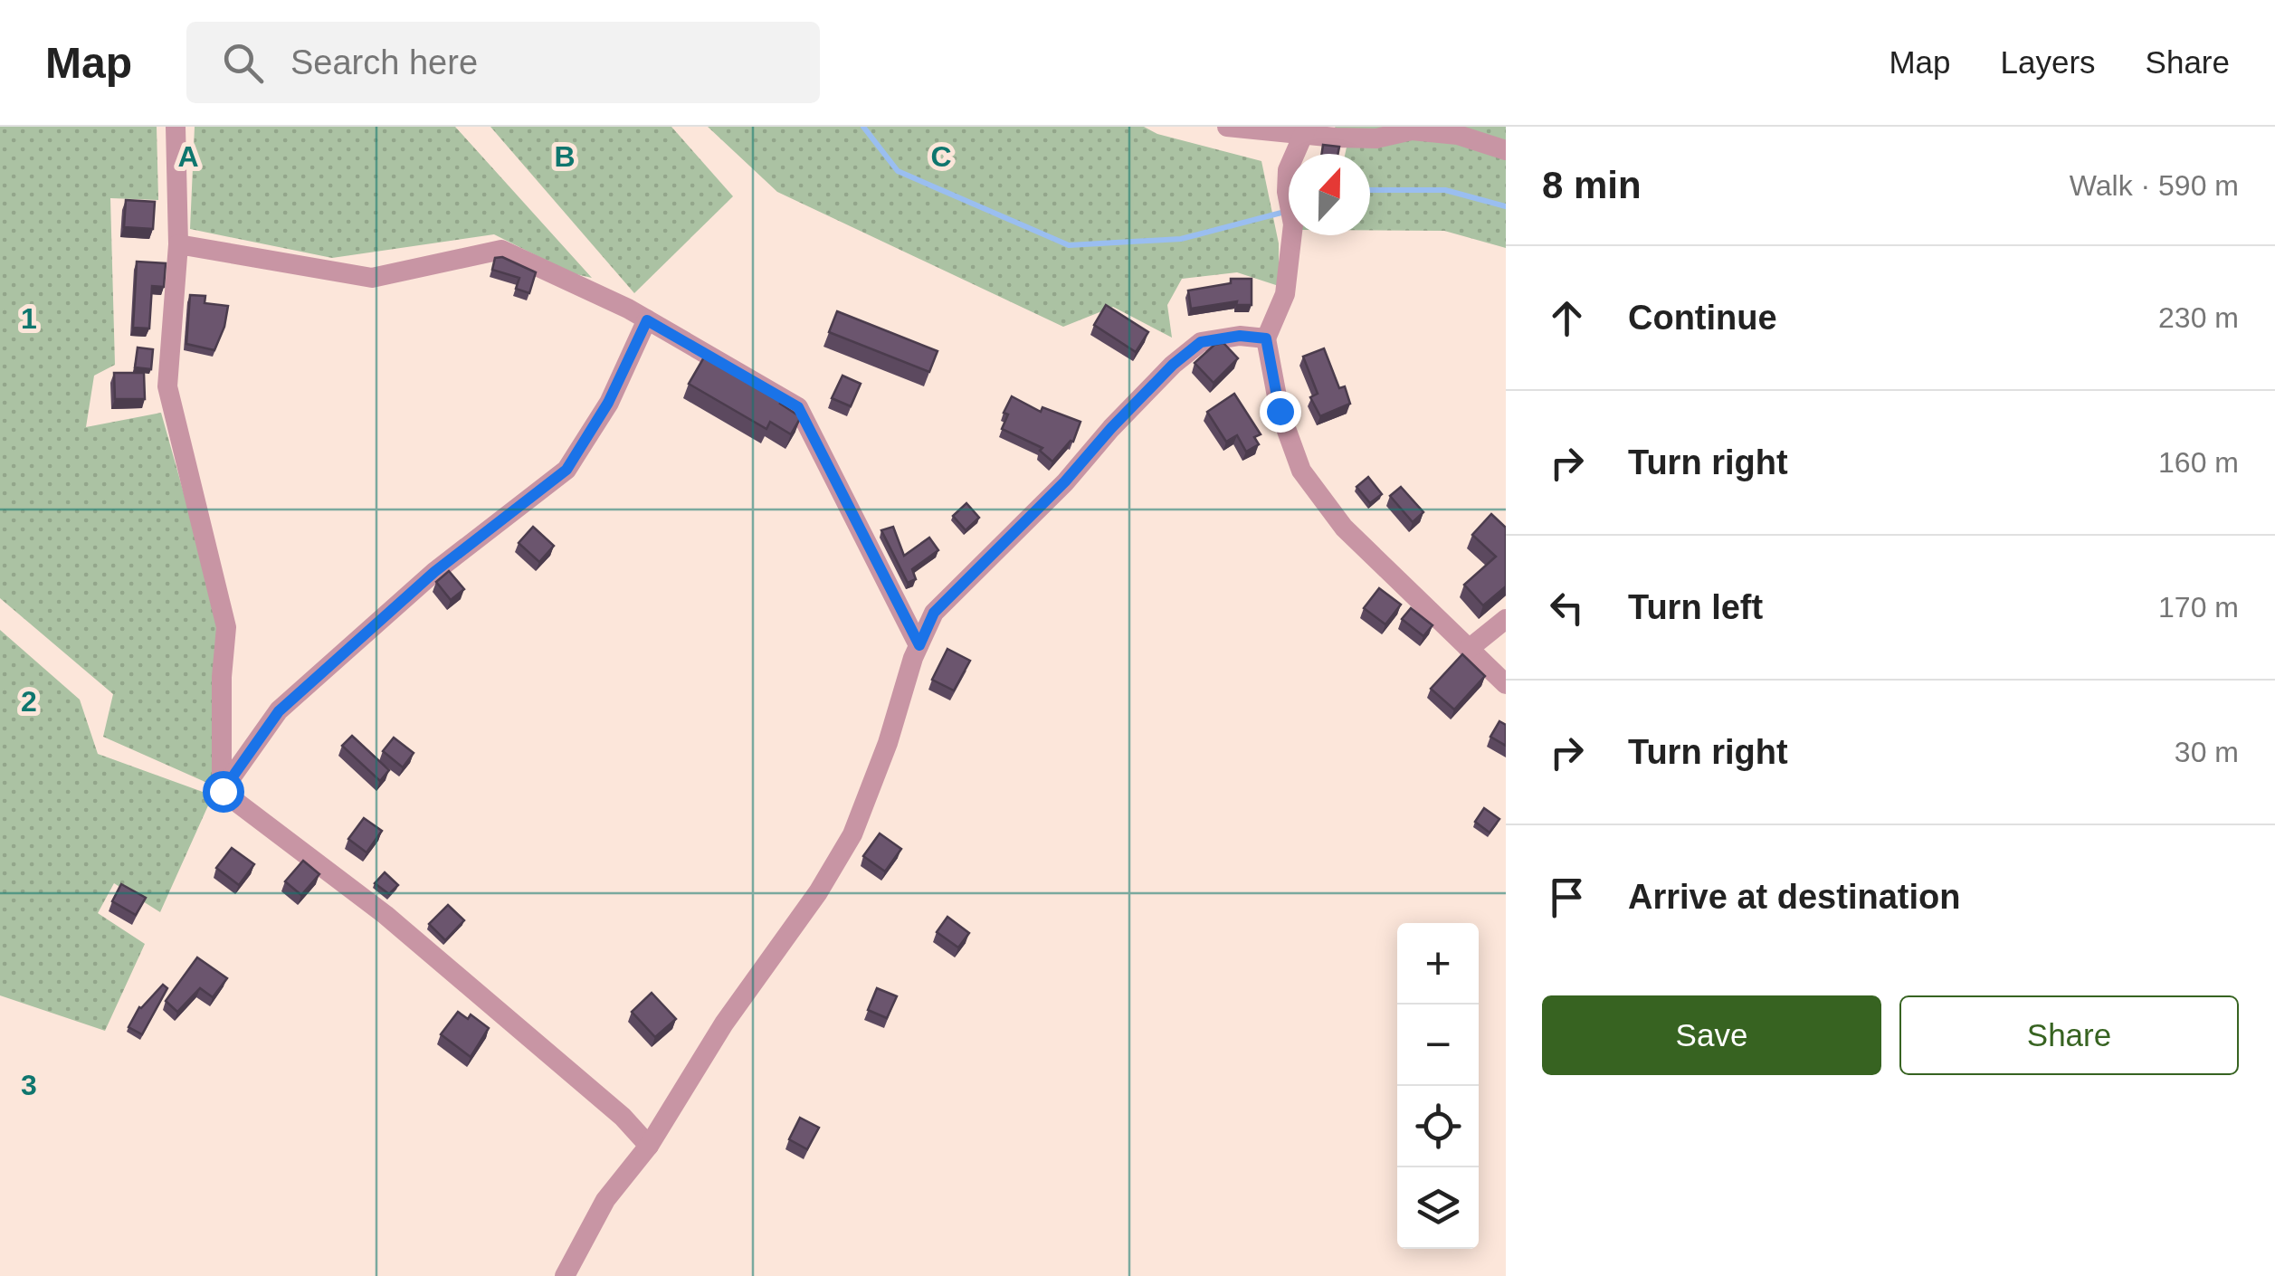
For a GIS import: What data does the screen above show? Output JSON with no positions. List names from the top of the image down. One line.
{"north":"top","page":{"header":"Map","search":"Search here","nav":["Map","Layers","Share"],"heading":["8 min","Walk · 590 m"],"list":[["Continue","230 m"],["Turn right","160 m"],["Turn left","170 m"],["Turn right","30 m"],"Arrive at destination"],"map_buttons":["+","−"],"buttons":["Save","Share"]},"grid":{"columns":["A","B","C"],"rows":["1","2","3"]}}
